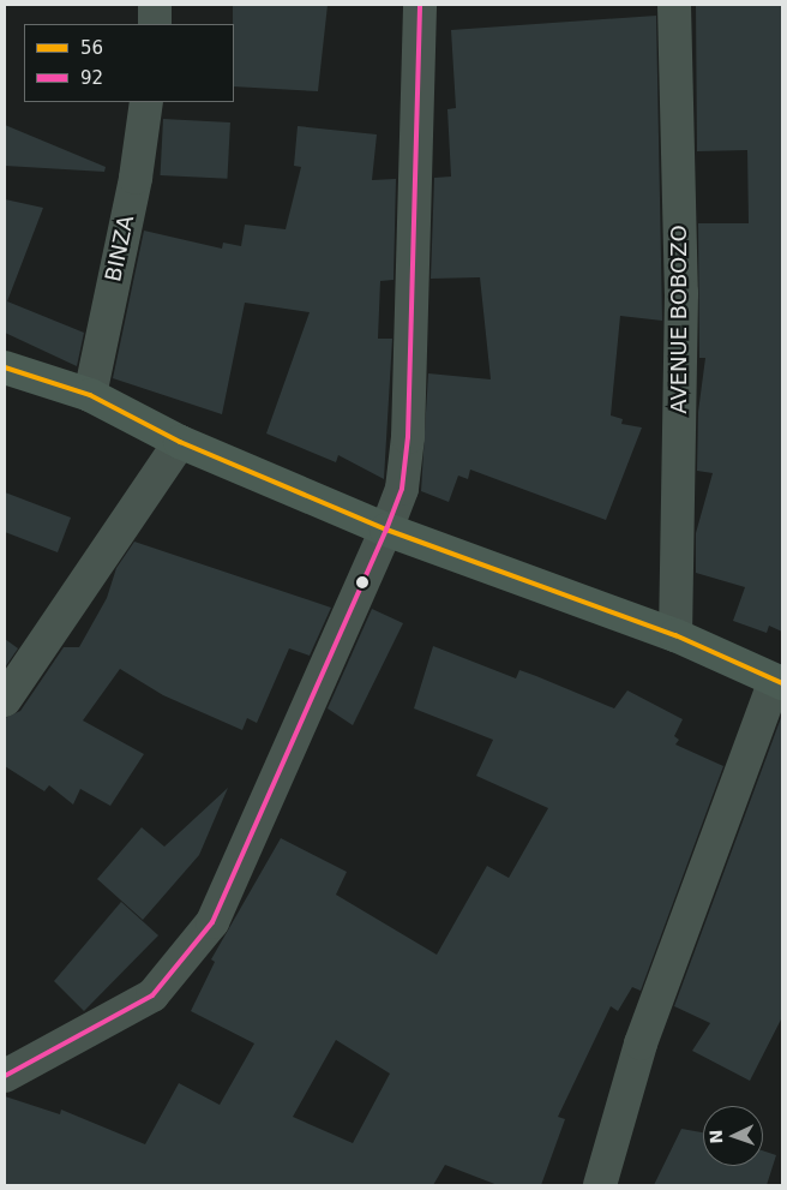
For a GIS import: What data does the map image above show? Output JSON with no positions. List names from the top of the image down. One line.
{"streets":{"street":["BINZA","AVENUE BOBOZO"]},"lines":["transit line 92","transit line 56"],"legend":["56","92"],"north":"left"}
